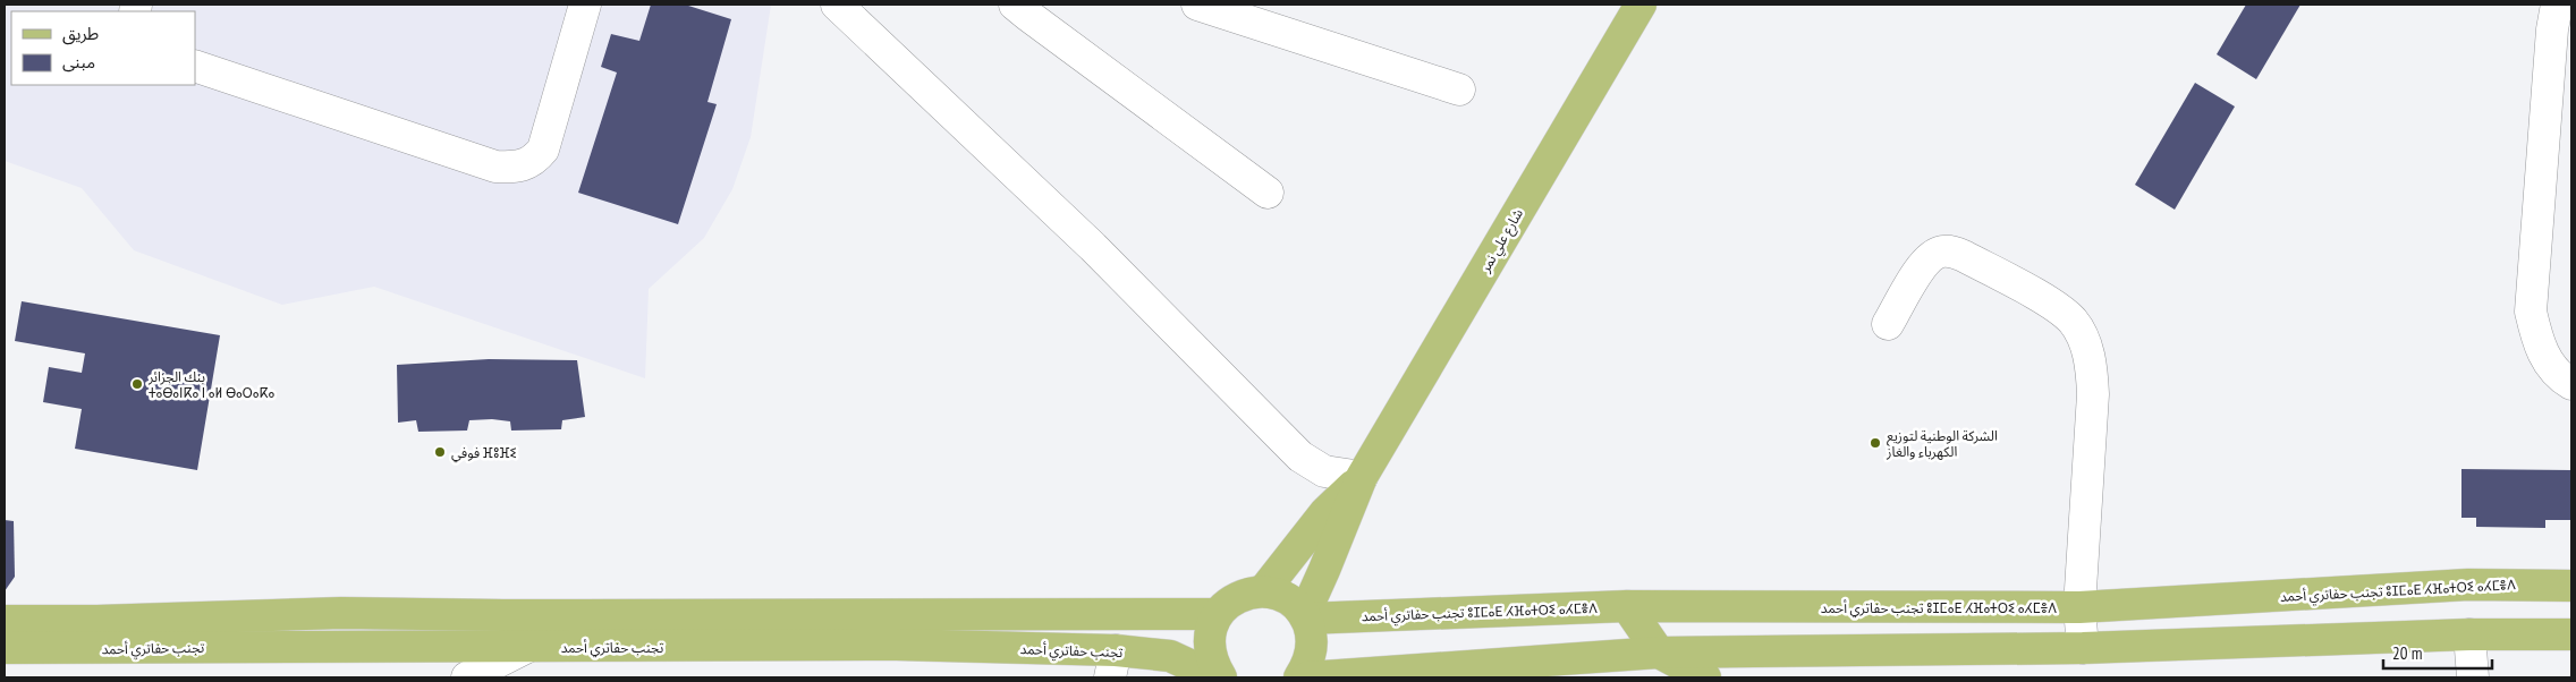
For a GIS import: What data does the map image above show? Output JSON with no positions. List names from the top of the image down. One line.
{"streets":{"main road":["شارع علي نمر","تجنب حفاتري أحمد ⵓⵊⵎⴰⴹ ⵃⴼⴰⵜⵔⵉ ⴰⵃⵎⴻⴷ","تجنب حفاتري أحمد"]},"crossings":[["شارع علي نمر","تجنب حفاتري أحمد ⵓⵊⵎⴰⴹ ⵃⴼⴰⵜⵔⵉ ⴰⵃⵎⴻⴷ"]],"places":["بنك الجزائر ⵜⴰⴱⴰⵏⴽⴰ ⵏ ⴰⵍ ⴱⴰⵔⴰⴽⴰ","الشركة الوطنية لتوزيع الكهرباء والغاز","فوفي ⴼⵓⴼⵉ"],"legend":["طريق","مبنى"],"scale_bar":"20 m"}
